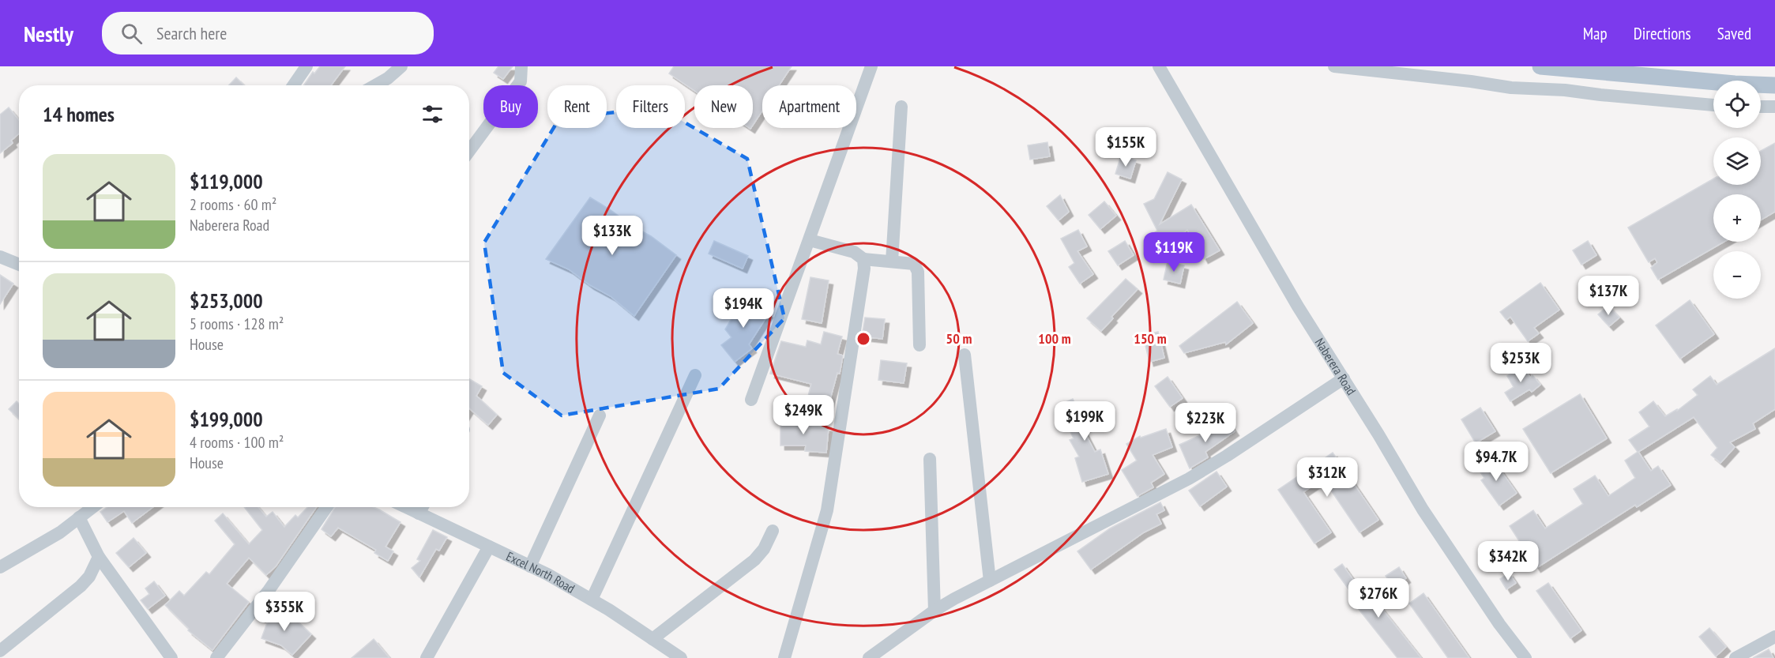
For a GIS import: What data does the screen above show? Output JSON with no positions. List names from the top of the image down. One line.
{"streets":{"street":["Naberera Road","Excel North Road"]},"page":{"header":"Nestly","search":"Search here","nav":["Map","Directions","Saved"],"map_buttons":["+","−"],"chip":["Buy","Rent","Filters","New","Apartment"],"heading":"14 homes","price":["$155K","$133K","$119K","$137K","$194K","$253K","$249K","$199K","$223K","$94.7K","$312K","$342K","$276K","$355K"],"list":[{"name":"$119,000","note":"2 rooms · 60 m² · Naberera Road"},{"name":"$253,000","note":"5 rooms · 128 m² · House"},{"name":"$199,000","note":"4 rooms · 100 m² · House"}]},"rings":["50 m","100 m","150 m"]}
